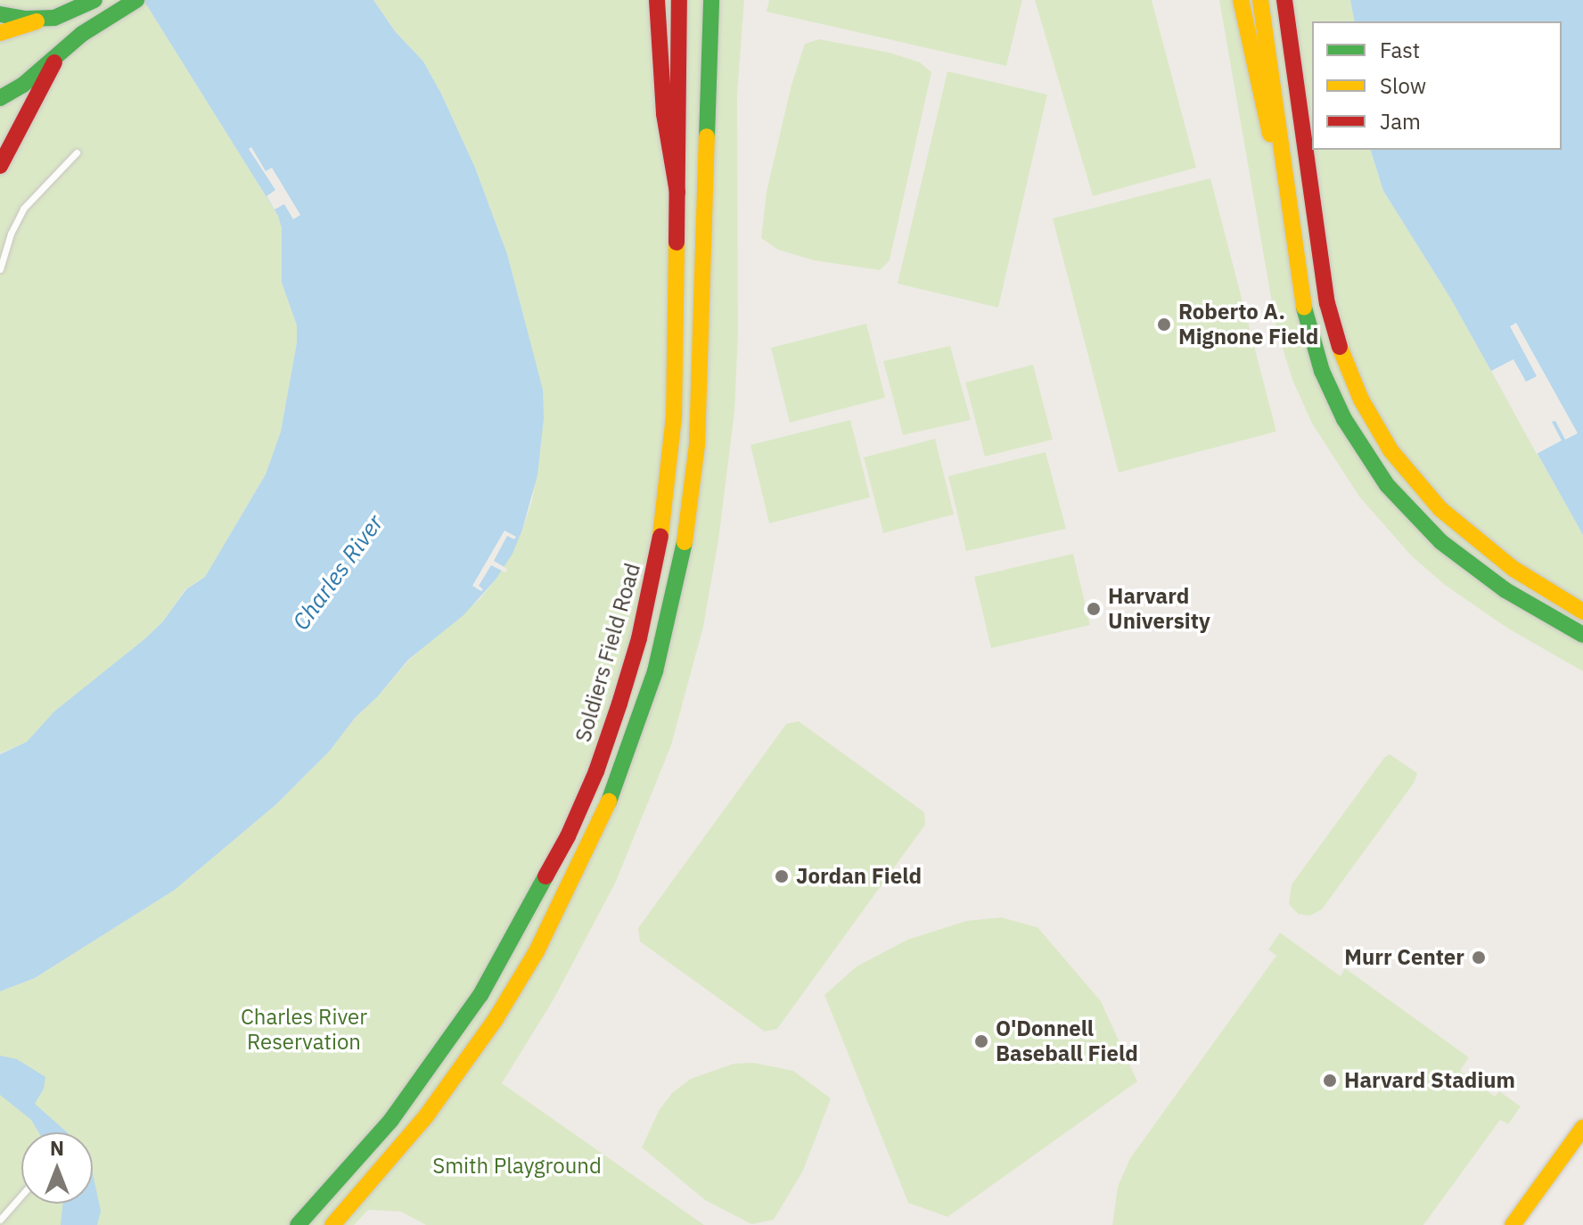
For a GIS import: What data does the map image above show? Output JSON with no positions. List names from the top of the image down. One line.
{"streets":{"main road":["Soldiers Field Road"]},"water":["Charles River"],"parks":["Charles River Reservation","Smith Playground"],"places":["Roberto A. Mignone Field","Harvard University","Jordan Field","Murr Center","O'Donnell Baseball Field","Harvard Stadium"],"legend":["Fast","Slow","Jam"],"north":"top"}
